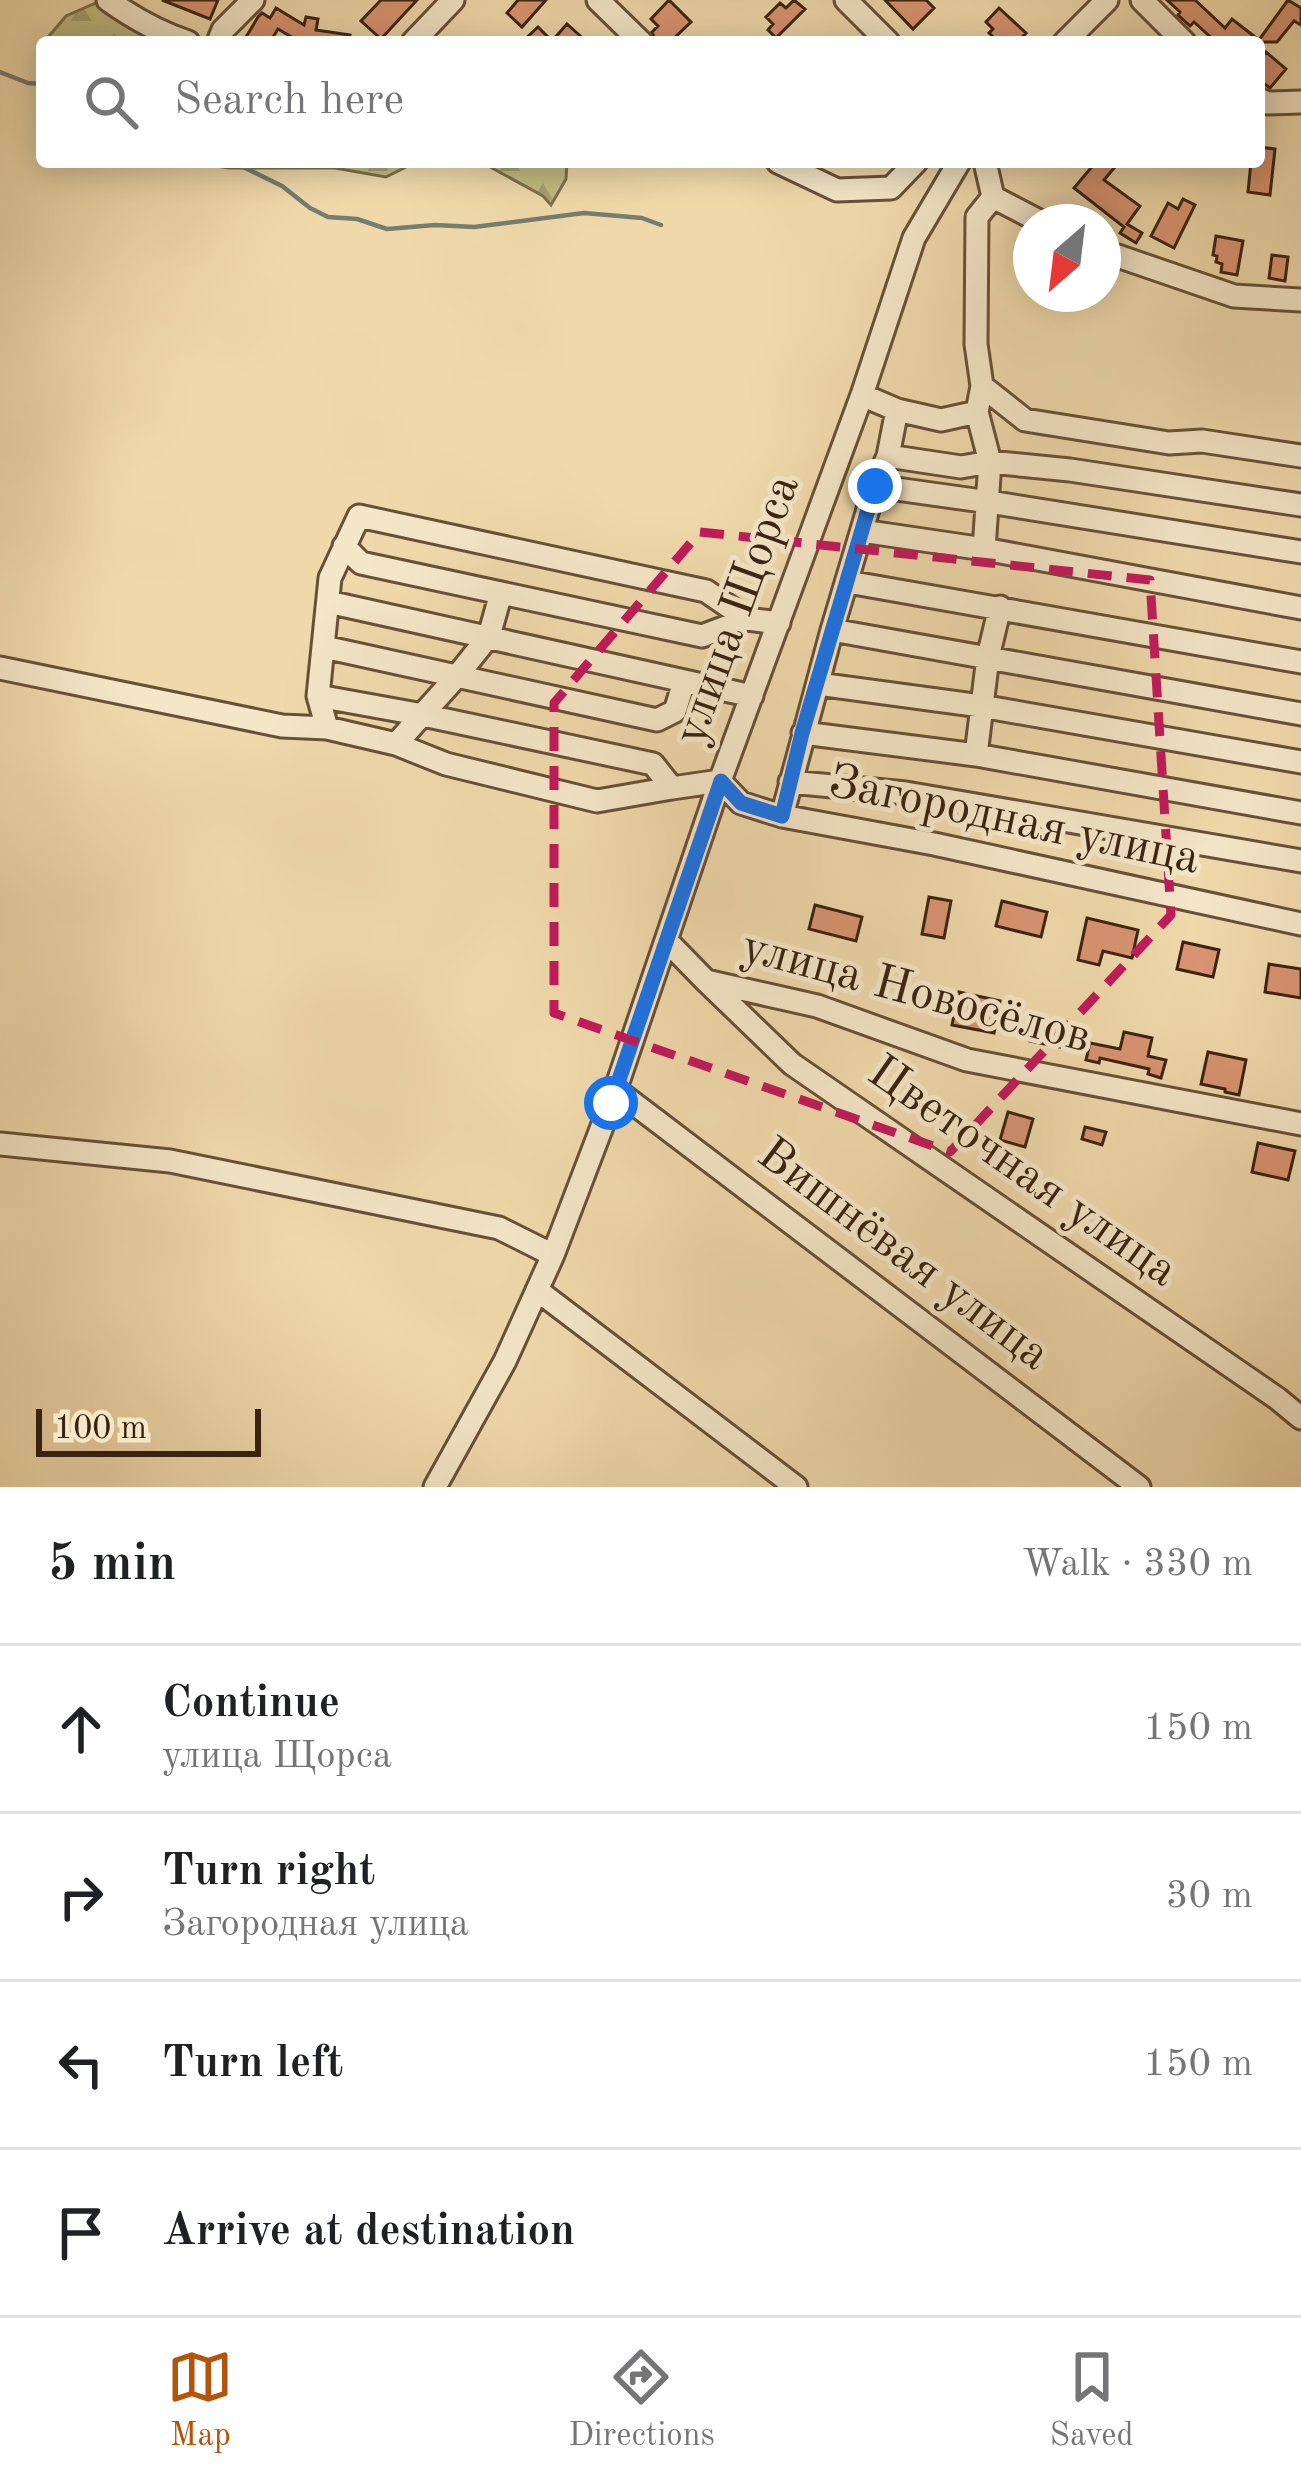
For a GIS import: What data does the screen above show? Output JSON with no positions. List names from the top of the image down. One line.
{"streets":{"street":["улица Щорса","Загородная улица","улица Новосёлов","Цветочная улица","Вишнёвая улица"]},"crossings":[["улица Щорса","Загородная улица"],["улица Щорса","улица Новосёлов"],["улица Щорса","Вишнёвая улица"],["улица Новосёлов","Цветочная улица"]],"scale_bar":"100 m","north":"bottom left","page":{"search":"Search here","scale":"100 m","heading":["5 min","Walk · 330 m"],"list":[["Continue","улица Щорса","150 m"],["Turn right","Загородная улица","30 m"],["Turn left","150 m"],"Arrive at destination"],"nav":["Map","Directions","Saved"]}}
